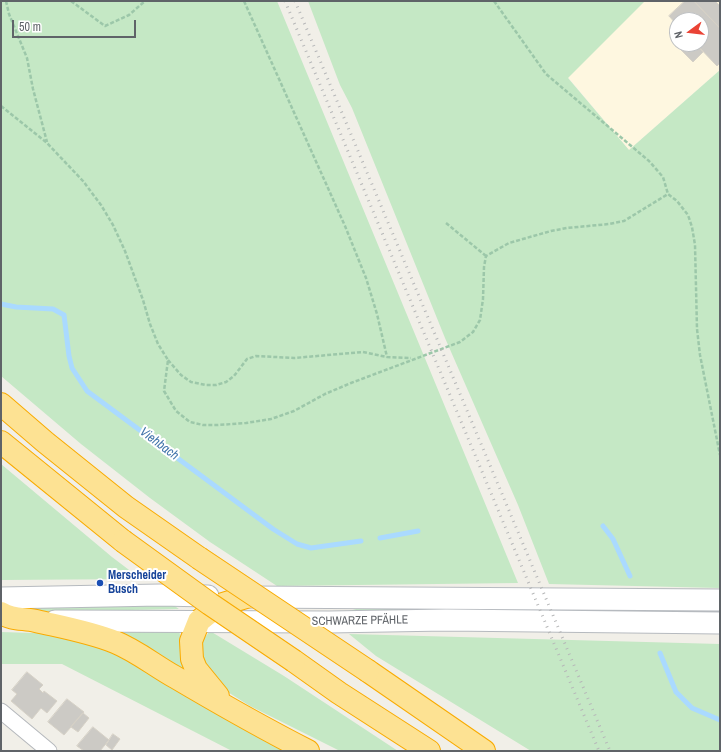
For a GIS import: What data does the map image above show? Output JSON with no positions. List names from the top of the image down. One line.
{"streets":{"main road":["SCHWARZE PFÄHLE"]},"water":["Viehbach"],"places":["Merscheider Busch"],"scale_bar":"50 m","north":"left"}
